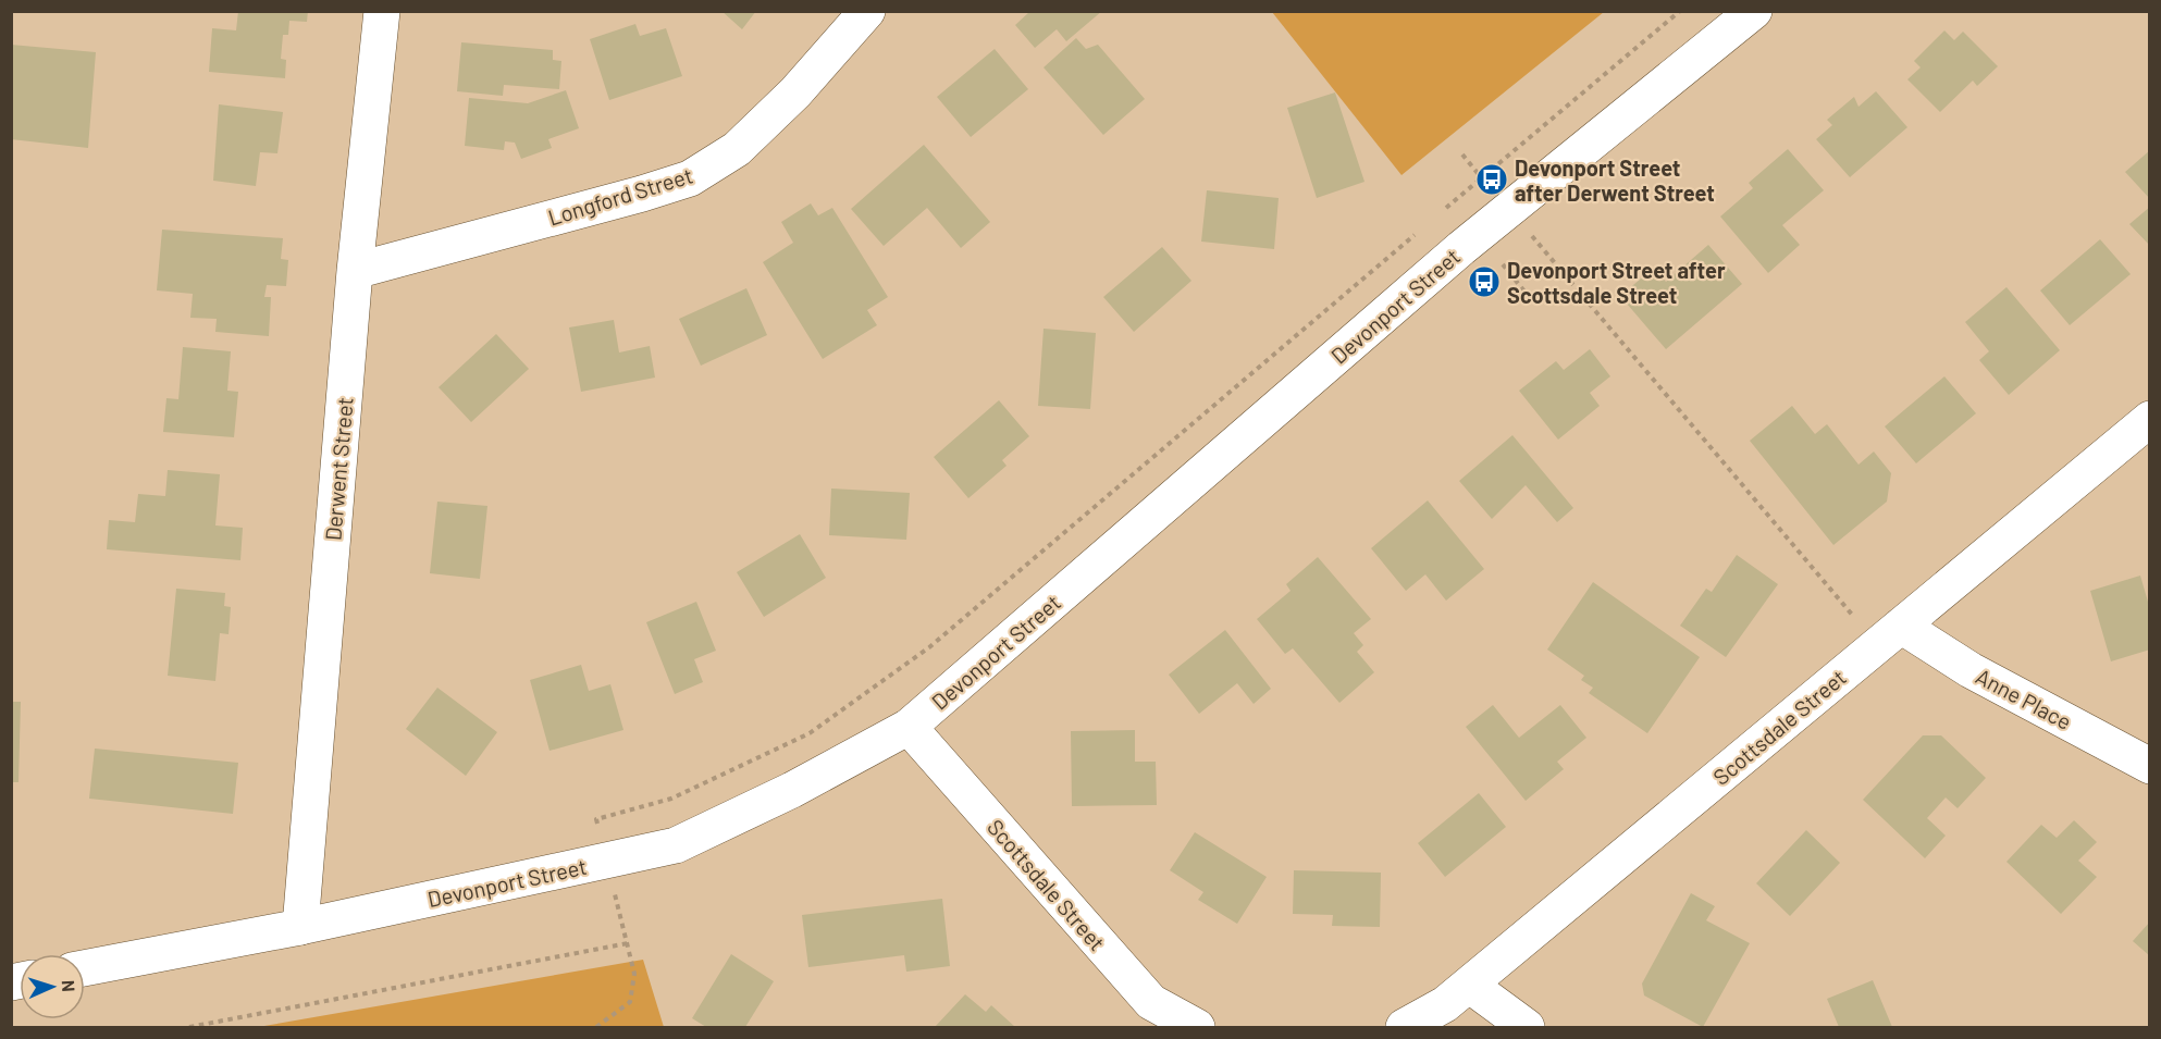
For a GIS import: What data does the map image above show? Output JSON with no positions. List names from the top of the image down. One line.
{"streets":{"street":["Longford Street","Devonport Street","Derwent Street","Anne Place","Scottsdale Street"]},"crossings":[["Longford Street","Derwent Street"],["Devonport Street","Derwent Street"],["Devonport Street","Scottsdale Street"],["Anne Place","Scottsdale Street"]],"places":{"bus stop":["Devonport Street after Derwent Street","Devonport Street after Scottsdale Street"]},"north":"right"}
